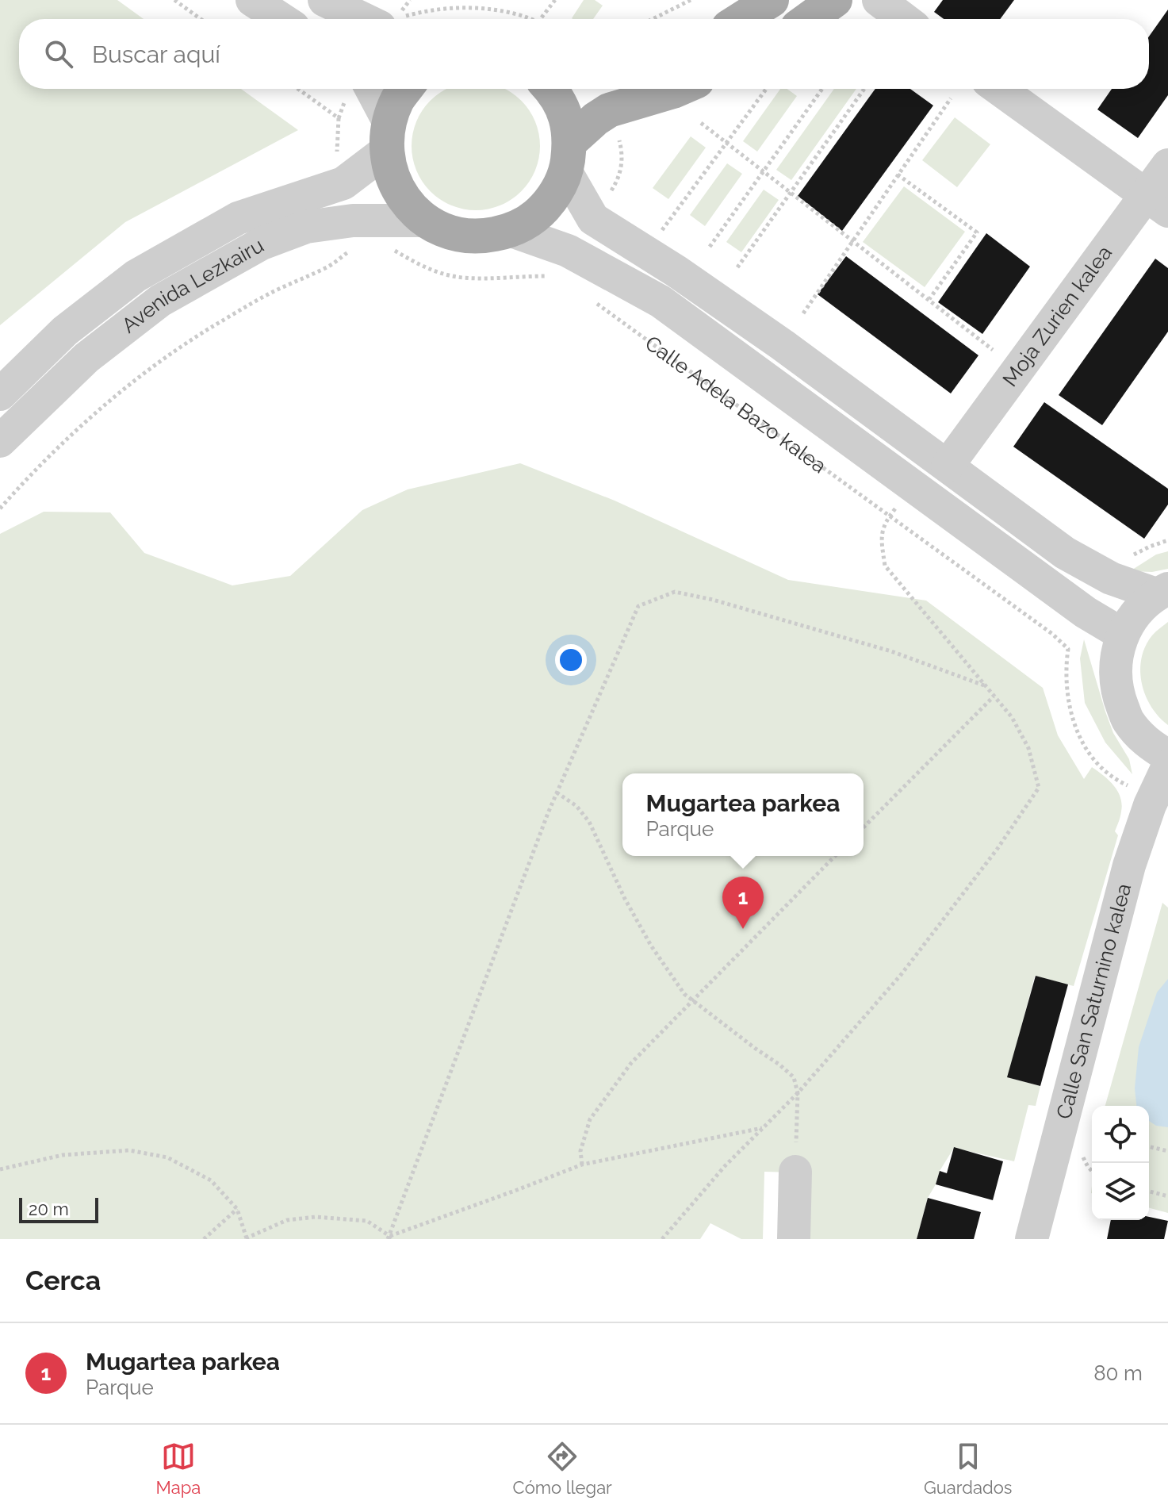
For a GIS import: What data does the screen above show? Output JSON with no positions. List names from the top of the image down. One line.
{"streets":{"street":["Avenida Lezkairu","Moja Zurien kalea","Calle Adela Bazo kalea","Calle San Saturnino kalea"]},"crossings":[["Calle Adela Bazo kalea","Calle San Saturnino kalea"]],"scale_bar":"20 m","page":{"search":"Buscar aquí","popup":["Mugartea parkea","Parque"],"pins":"1","scale":"20 m","heading":"Cerca","list":[{"mark":"1","name":"Mugartea parkea","note":"Parque","value":"80 m"}],"nav":["Mapa","Cómo llegar","Guardados"]}}
